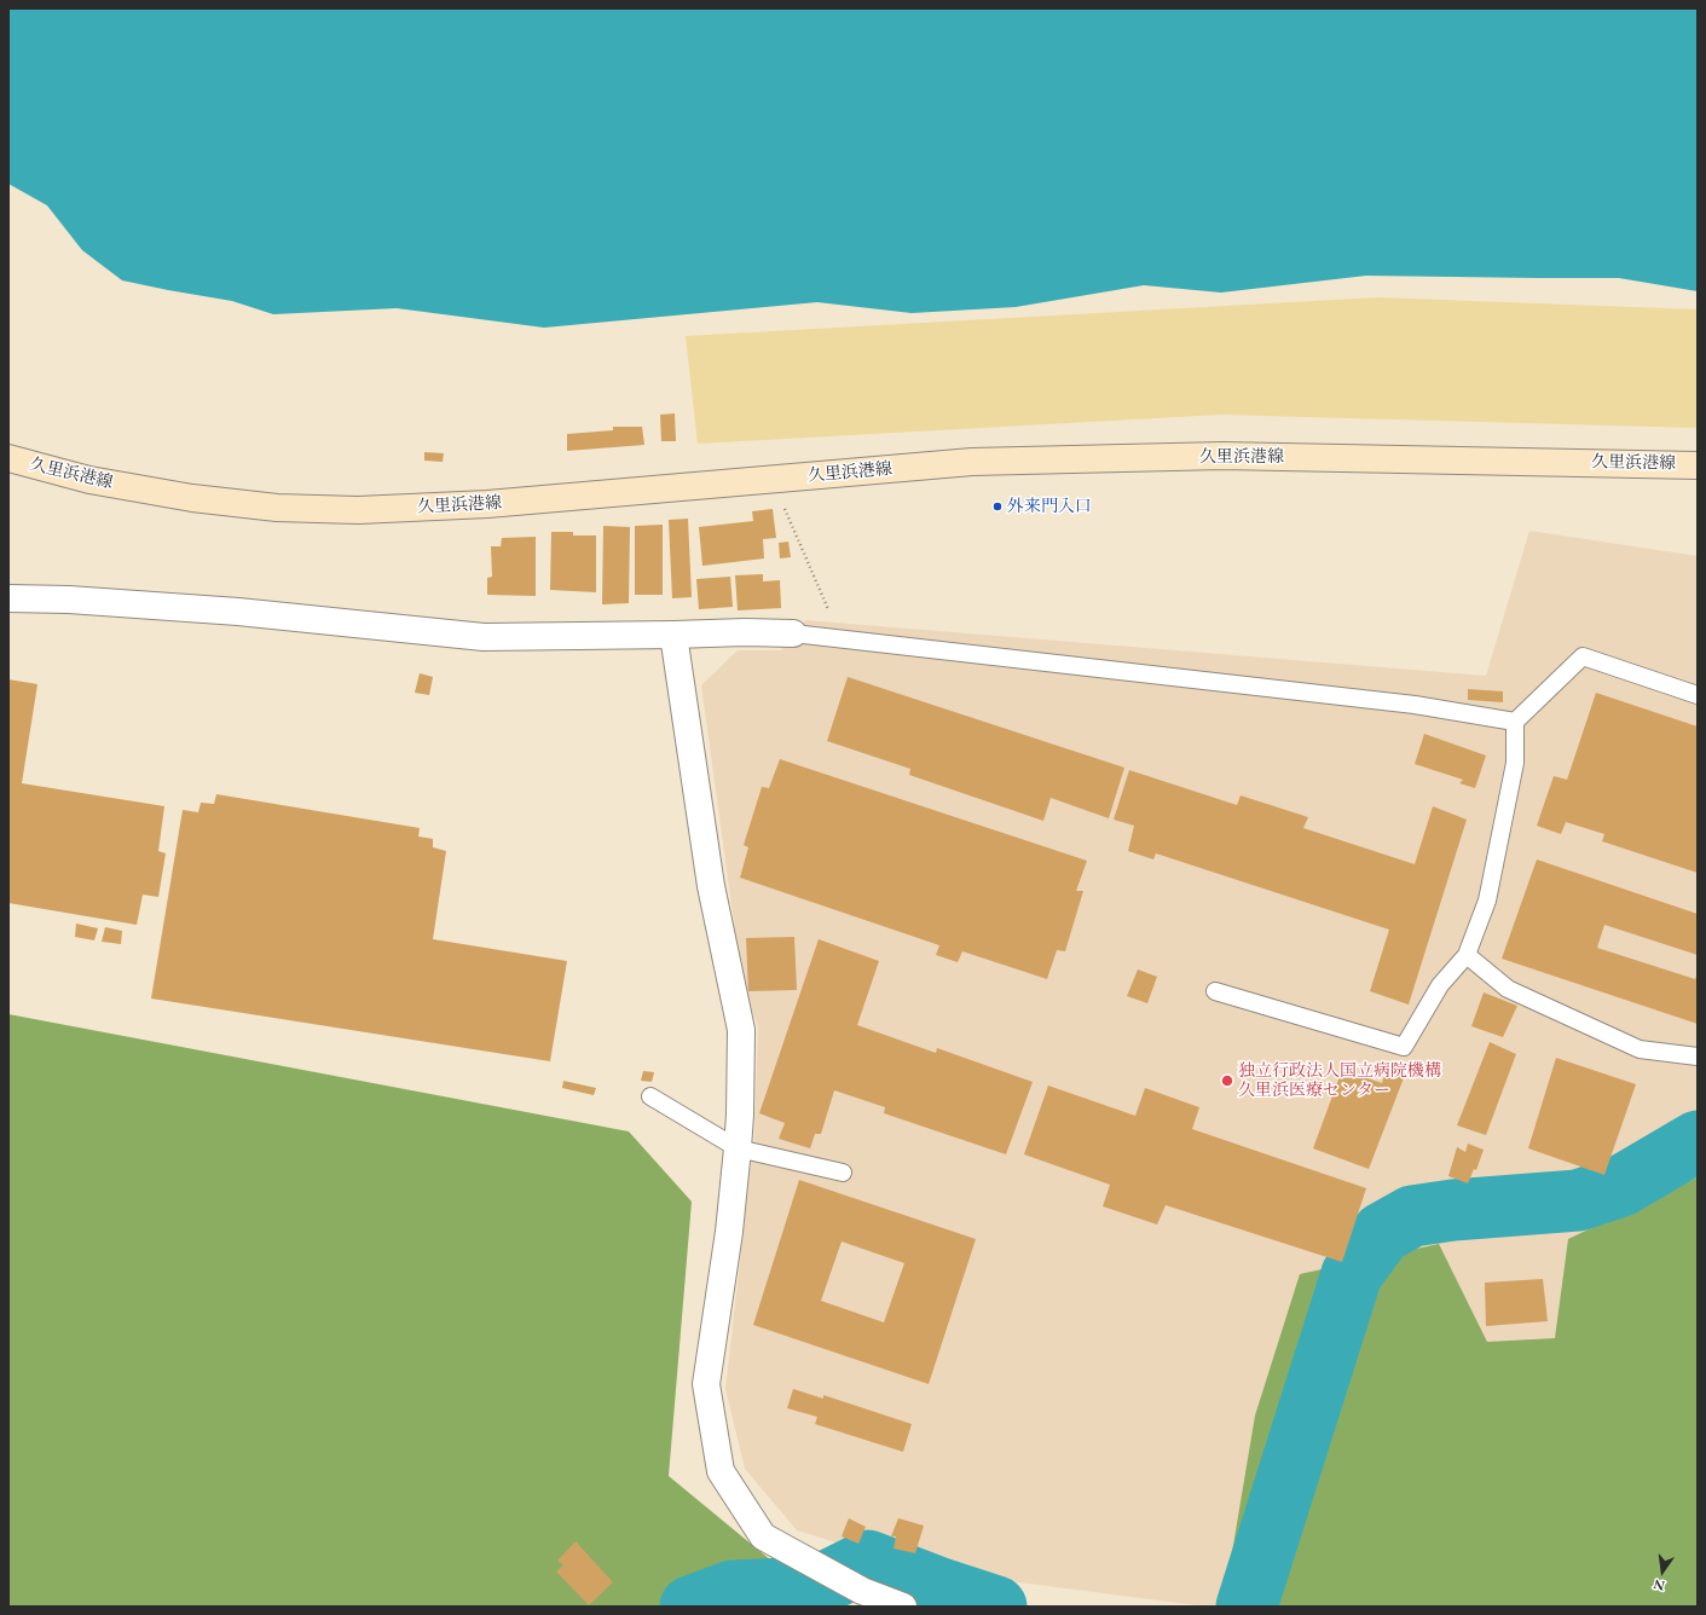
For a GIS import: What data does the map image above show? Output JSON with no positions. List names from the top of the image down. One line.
{"streets":{"main road":["久里浜港線"]},"places":["外来門入口","独立行政法人国立病院機構 久里浜医療センター"],"north":"bottom"}
